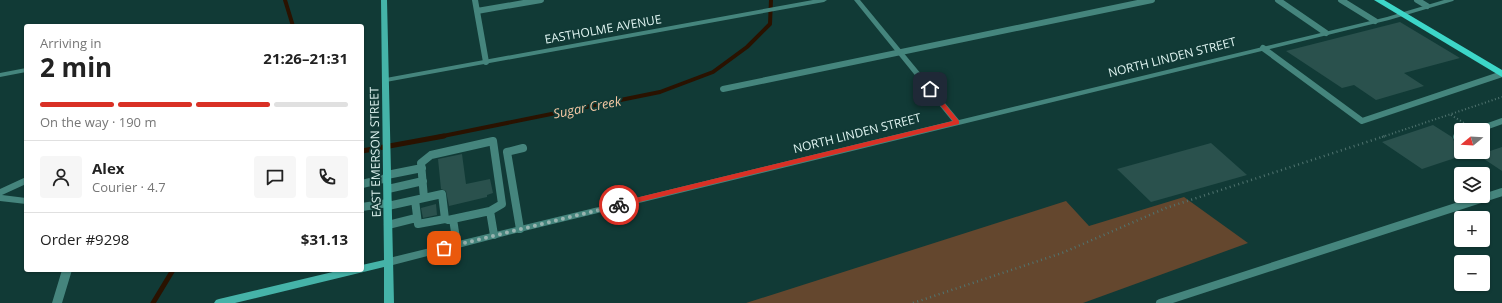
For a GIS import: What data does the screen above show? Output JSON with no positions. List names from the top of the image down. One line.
{"streets":{"main road":["NORTH LINDEN STREET","EAST EMERSON STREET"],"street":["EASTHOLME AVENUE"]},"crossings":[["EASTHOLME AVENUE","EAST EMERSON STREET"],["NORTH LINDEN STREET","EAST EMERSON STREET"]],"water":["Sugar Creek"],"north":"left","page":{"heading":["2 min","Arriving in","21:26–21:31"],"panel":["Alex","Courier · 4.7","Order #9298","$31.13"],"bar":"On the way · 190 m","map_buttons":["+","−"]}}
